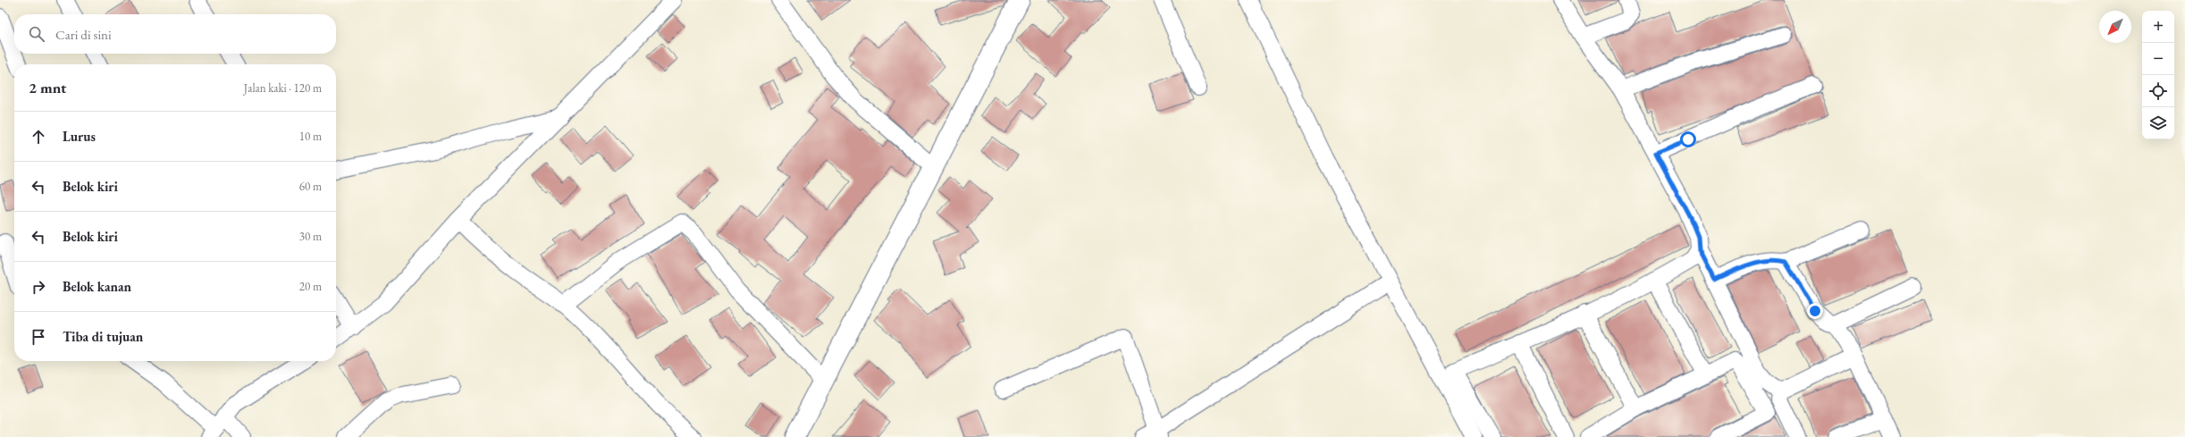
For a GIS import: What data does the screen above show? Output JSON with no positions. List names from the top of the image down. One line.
{"north":"bottom left","page":{"map_buttons":["+","−"],"search":"Cari di sini","heading":["2 mnt","Jalan kaki · 120 m"],"list":[["Lurus","10 m"],["Belok kiri","60 m"],["Belok kiri","30 m"],["Belok kanan","20 m"],"Tiba di tujuan"]}}
